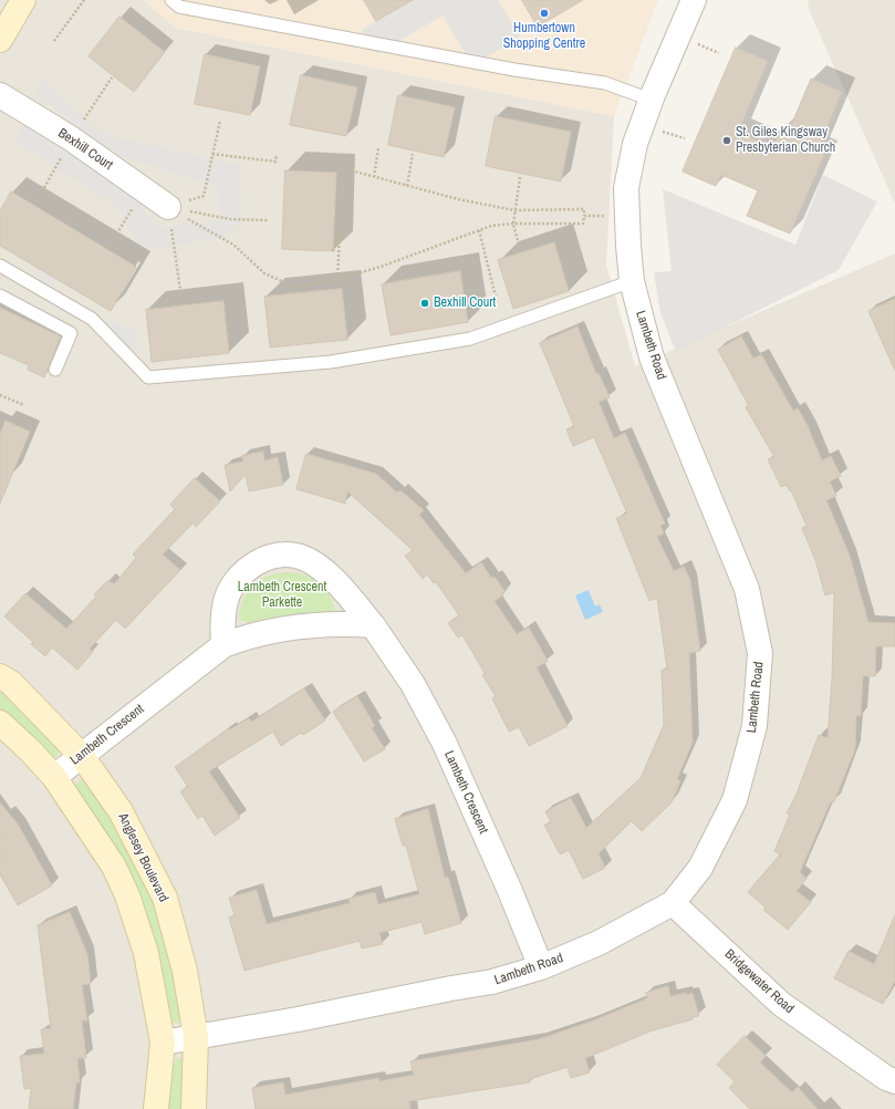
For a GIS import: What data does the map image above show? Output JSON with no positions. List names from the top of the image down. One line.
{"streets":{"street":["Bexhill Court","Lambeth Road","Lambeth Crescent","Anglesey Boulevard","Bridgewater Road"]},"crossings":[["Lambeth Road","Lambeth Crescent"],["Lambeth Road","Anglesey Boulevard"],["Lambeth Road","Bridgewater Road"],["Lambeth Crescent","Anglesey Boulevard"]],"parks":["Lambeth Crescent Parkette"],"places":["Humbertown Shopping Centre","St. Giles Kingsway Presbyterian Church","Bexhill Court"]}
